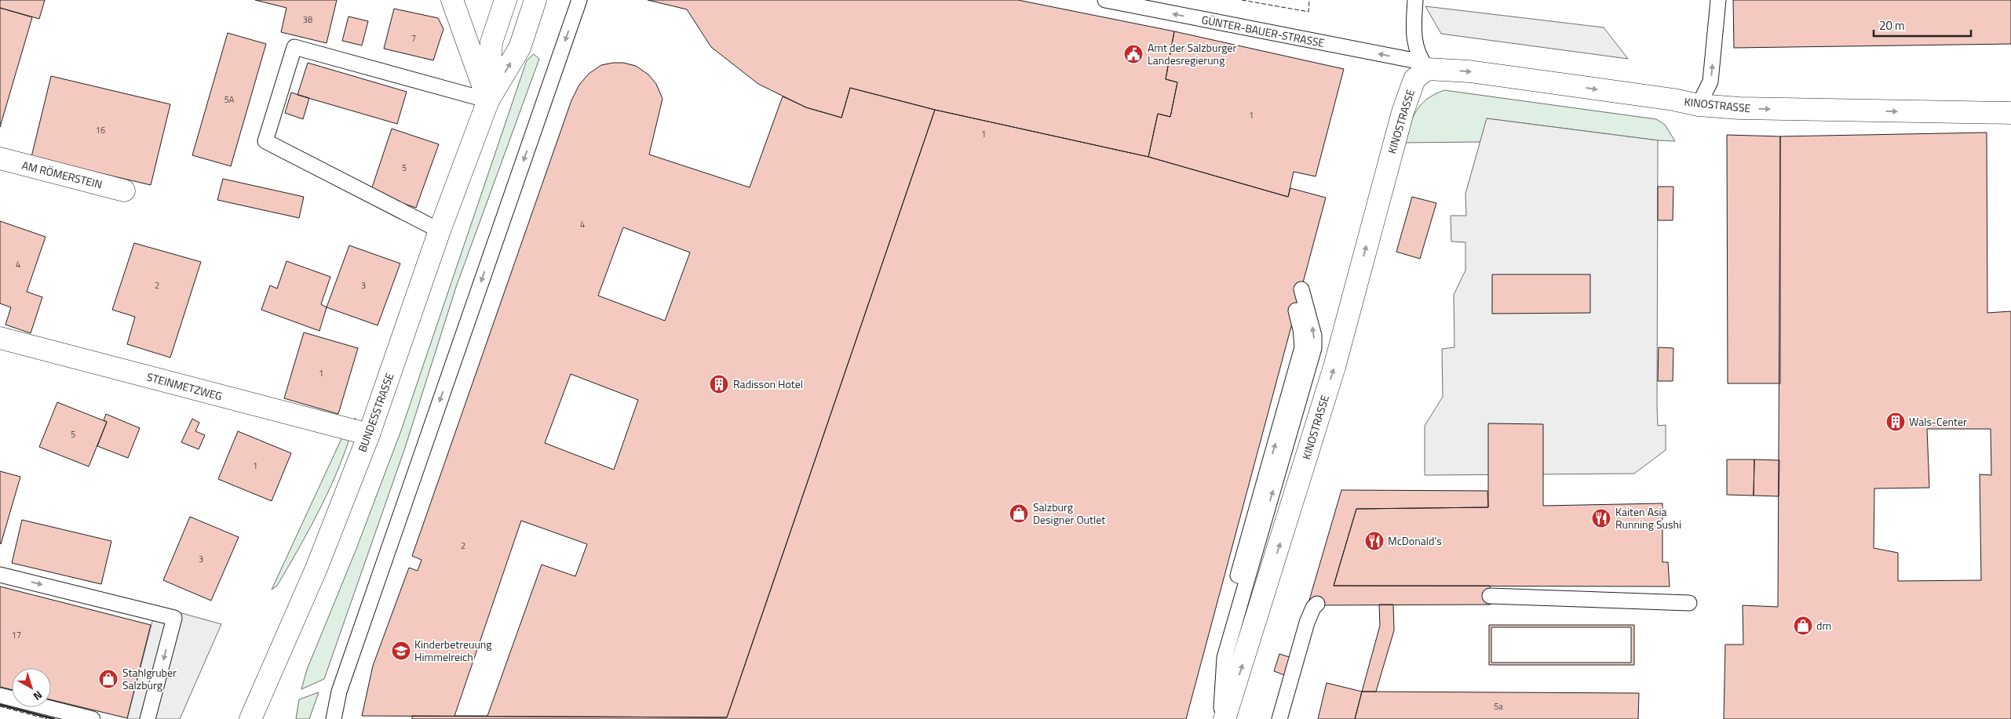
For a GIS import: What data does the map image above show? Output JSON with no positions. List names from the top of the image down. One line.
{"streets":{"street":["KINOSTRASSE","AM RÖMERSTEIN","STEINMETZWEG","BUNDESSTRASSE"],"lane":["GÜNTER-BAUER-STRASSE"]},"crossings":[["GÜNTER-BAUER-STRASSE","KINOSTRASSE"],["STEINMETZWEG","BUNDESSTRASSE"]],"one_way":["GÜNTER-BAUER-STRASSE"],"places":{"public building":["Amt der Salzburger Landesregierung"],"building":["Radisson Hotel","Wals-Center"],"shop":["Salzburg Designer Outlet","dm","Stahlgruber Salzburg"],"restaurant":["Kaiten Asia Running Sushi","McDonald's"],"school or university":["Kinderbetreuung Himmelreich"]},"house_numbers":["38","7","5A","1","16","1","5","4","4","2","3","1","5","1","2","3","17","5a"],"scale_bar":"20 m","north":"bottom right"}
